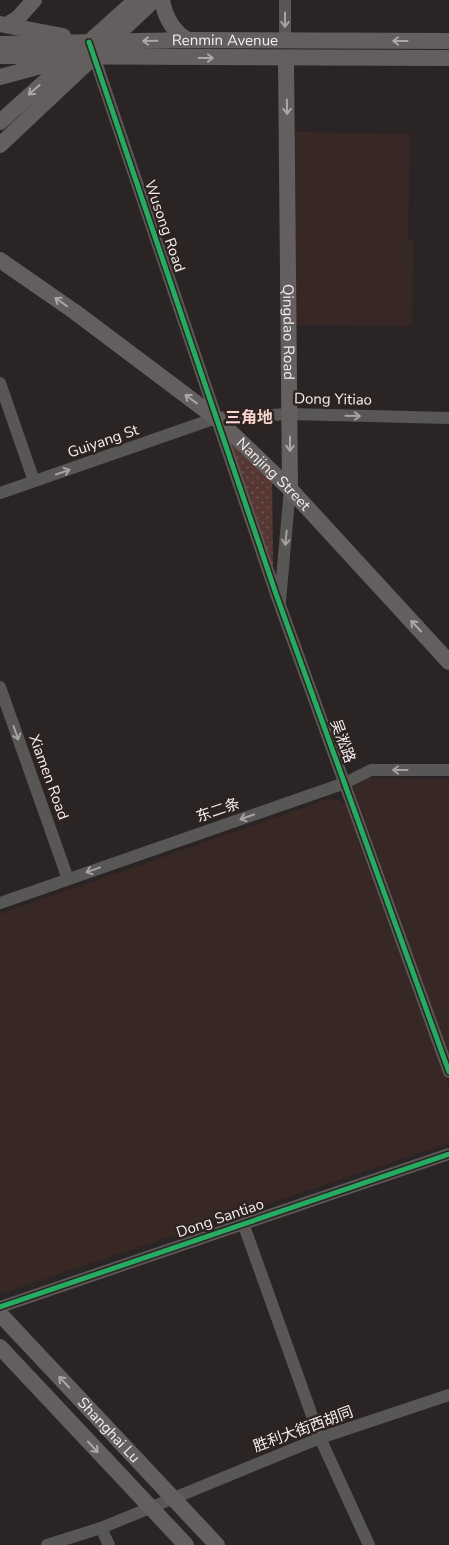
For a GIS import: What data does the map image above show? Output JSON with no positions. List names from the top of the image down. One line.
{"streets":{"main road":["Renmin Avenue","Qingdao Road","Nanjing Street","Shanghai Lu"],"street":["Wusong Road","Dong Yitiao","Guiyang St","吴淞路","Xiamen Road","东二条","Dong Santiao","胜利大街西胡同"]},"crossings":[["Renmin Avenue","Wusong Road"],["Renmin Avenue","Qingdao Road"],["Wusong Road","Dong Yitiao"],["Wusong Road","Guiyang St"],["Wusong Road","Nanjing Street"],["Wusong Road","吴淞路"],["Qingdao Road","Dong Yitiao"],["Qingdao Road","Nanjing Street"],["Qingdao Road","吴淞路"],["Dong Yitiao","Guiyang St"],["Dong Yitiao","Nanjing Street"],["Dong Yitiao","吴淞路"],["Guiyang St","Nanjing Street"],["Guiyang St","吴淞路"],["Nanjing Street","吴淞路"],["吴淞路","东二条"],["Xiamen Road","东二条"],["胜利大街西胡同","Shanghai Lu"]],"one_way":["Qingdao Road","Dong Yitiao","Guiyang St","Nanjing Street","Xiamen Road","东二条"],"districts":["三角地"]}
